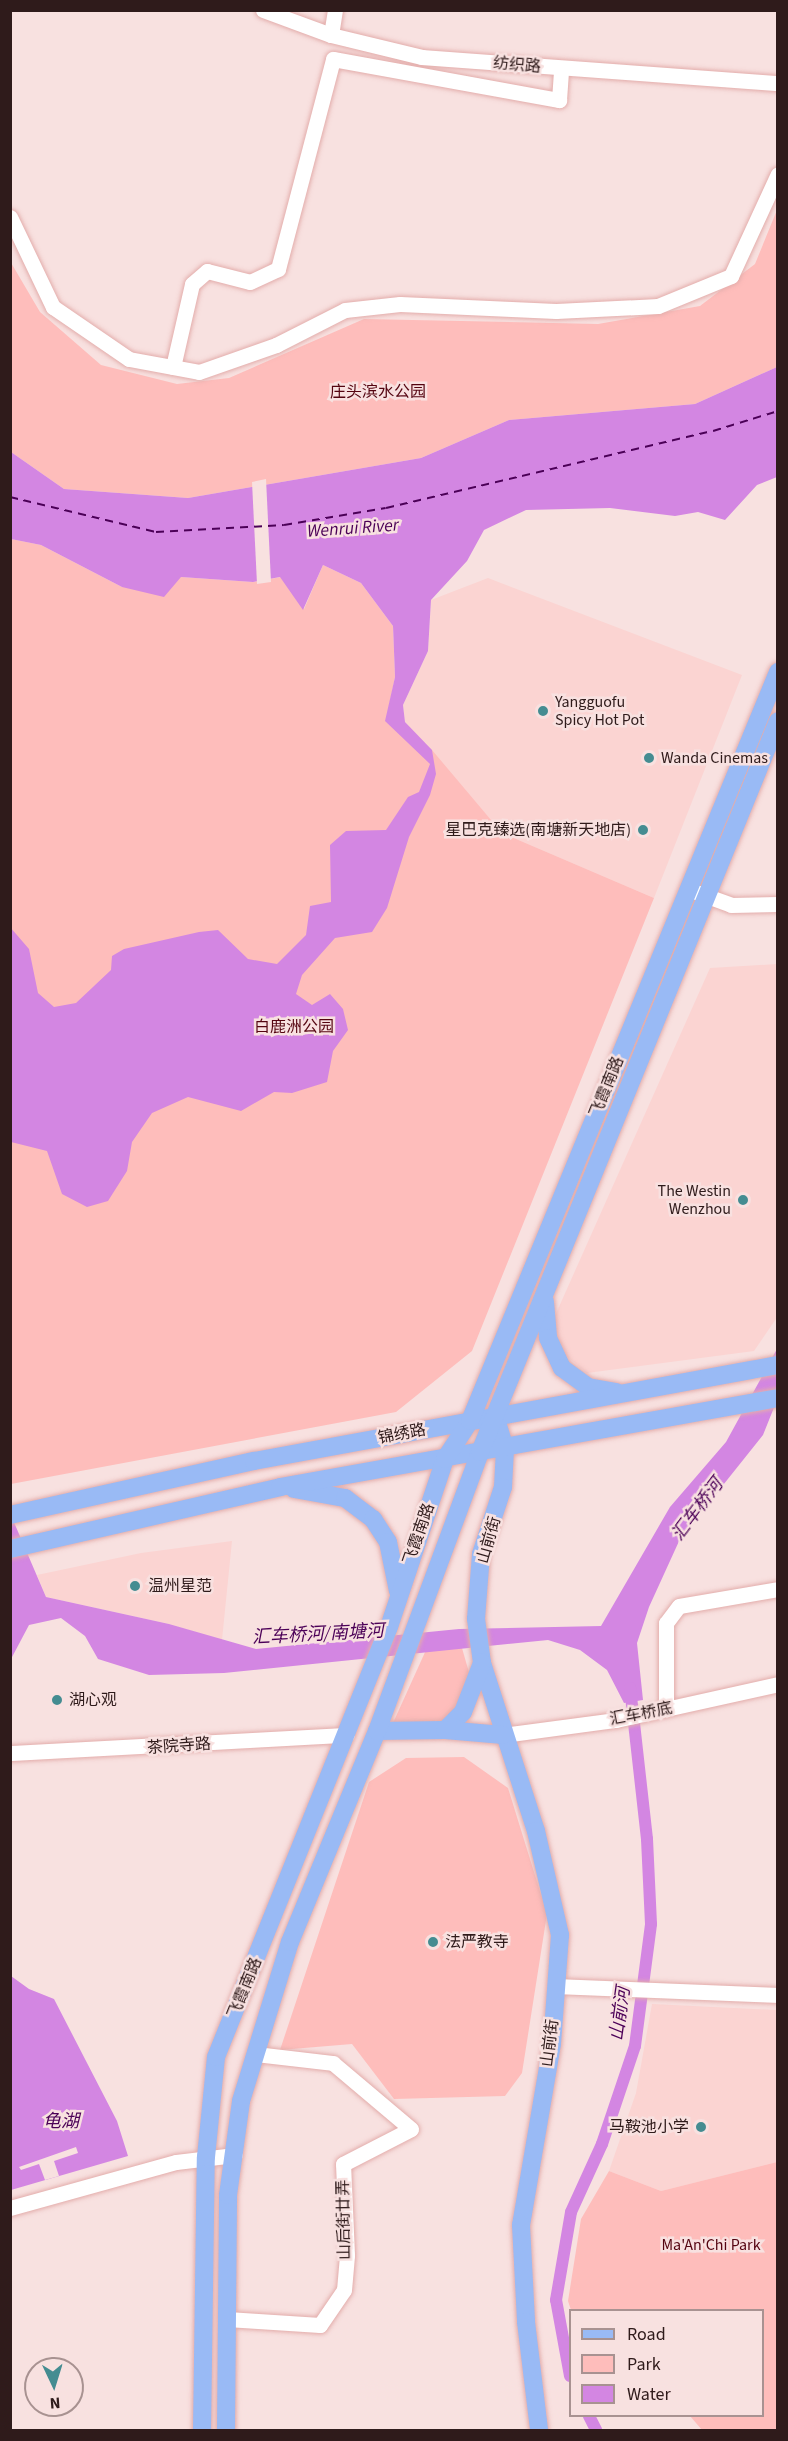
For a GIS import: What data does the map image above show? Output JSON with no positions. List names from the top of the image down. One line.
{"streets":{"main road":["飞霞南路","锦绣路","山前街"],"street":["纺织路","汇车桥底","茶院寺路","山后街廿弄"]},"crossings":[["飞霞南路","锦绣路"],["飞霞南路","山前街"],["飞霞南路","茶院寺路"],["飞霞南路","山后街廿弄"],["锦绣路","山前街"],["山前街","汇车桥底"]],"water":["Wenrui River","汇车桥河","汇车桥河/南塘河","山前河","龟湖"],"parks":["庄头滨水公园","白鹿洲公园","Ma'An'Chi Park"],"places":["Yangguofu Spicy Hot Pot","Wanda Cinemas","星巴克臻选(南塘新天地店)","The Westin Wenzhou","温州星范","湖心观","法严教寺","马鞍池小学"],"legend":["Road","Park","Water"],"north":"bottom"}
